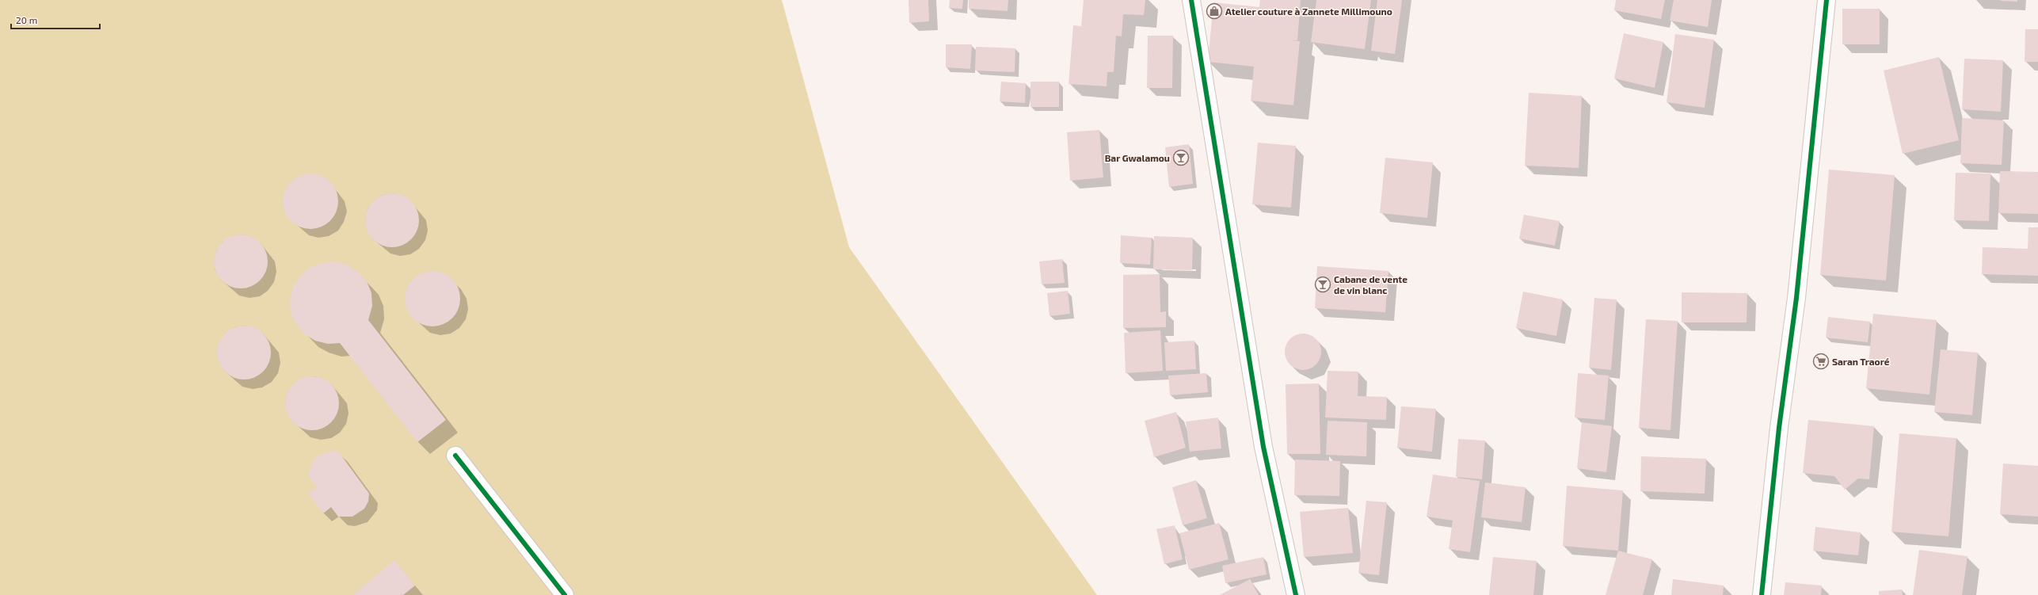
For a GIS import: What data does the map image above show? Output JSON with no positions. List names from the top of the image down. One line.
{"places":{"shop":["Atelier couture à Zannete Millimouno"],"bar":["Bar Gwalamou","Cabane de vente de vin blanc"],"supermarket":["Saran Traoré"]},"scale_bar":"20 m"}
